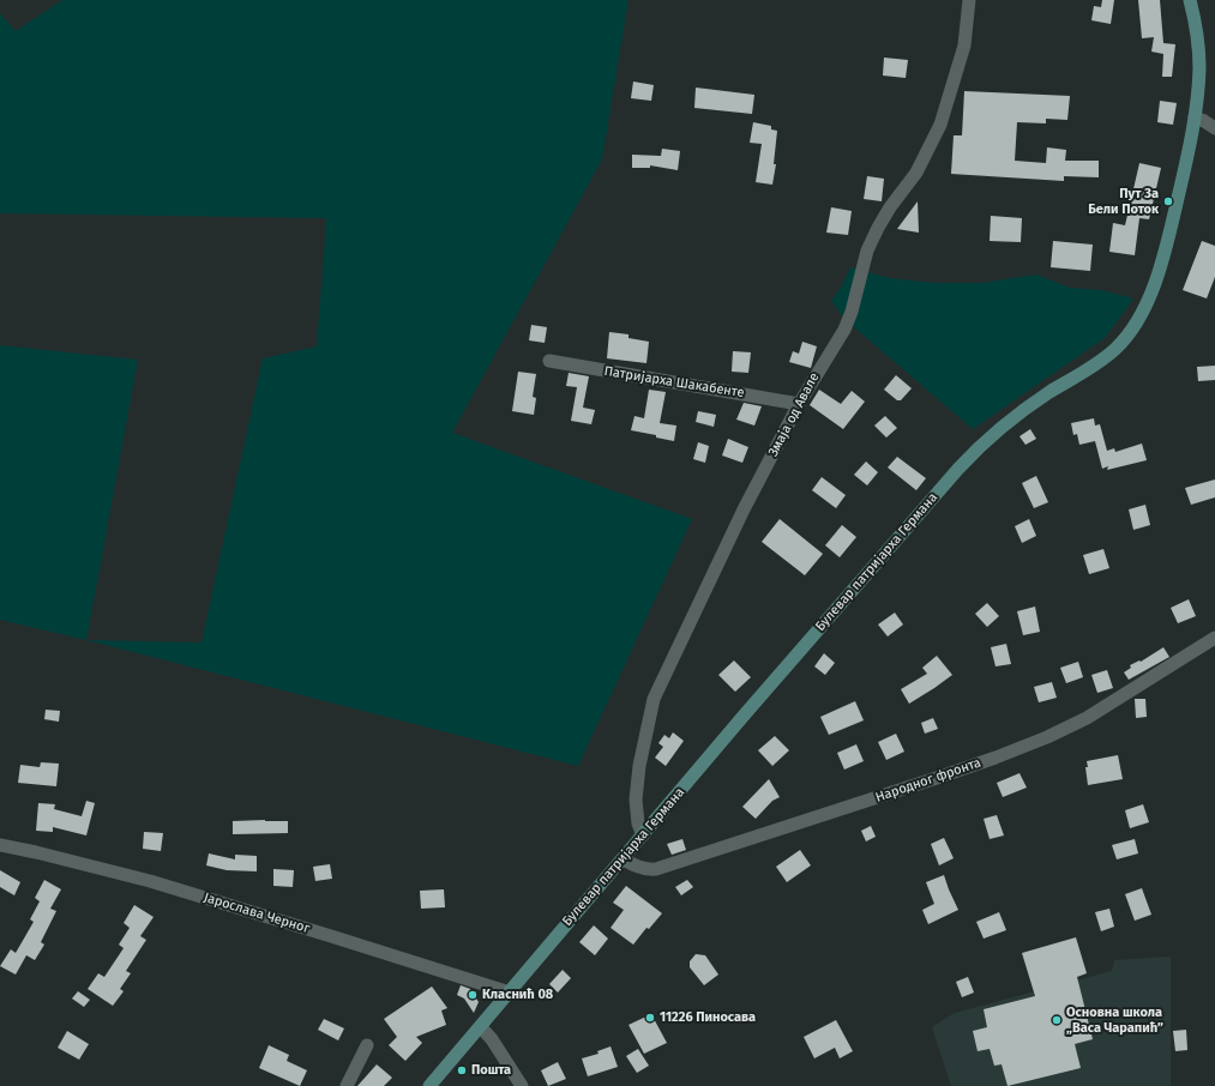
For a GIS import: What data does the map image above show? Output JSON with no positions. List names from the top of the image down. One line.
{"streets":{"main road":["Булевар патријарха Германа"],"street":["Патријарха Шакабенте","Змаја од Авале","Народног фронта","Јарослава Черног"]},"crossings":[["Патријарха Шакабенте","Змаја од Авале"],["Змаја од Авале","Булевар патријарха Германа"],["Булевар патријарха Германа","Народног фронта"],["Булевар патријарха Германа","Јарослава Черног"]],"places":["Пут За Бели Поток","Класнић 08","11226 Пиносава","Основна школа „Васа Чарапић”","Пошта"]}
